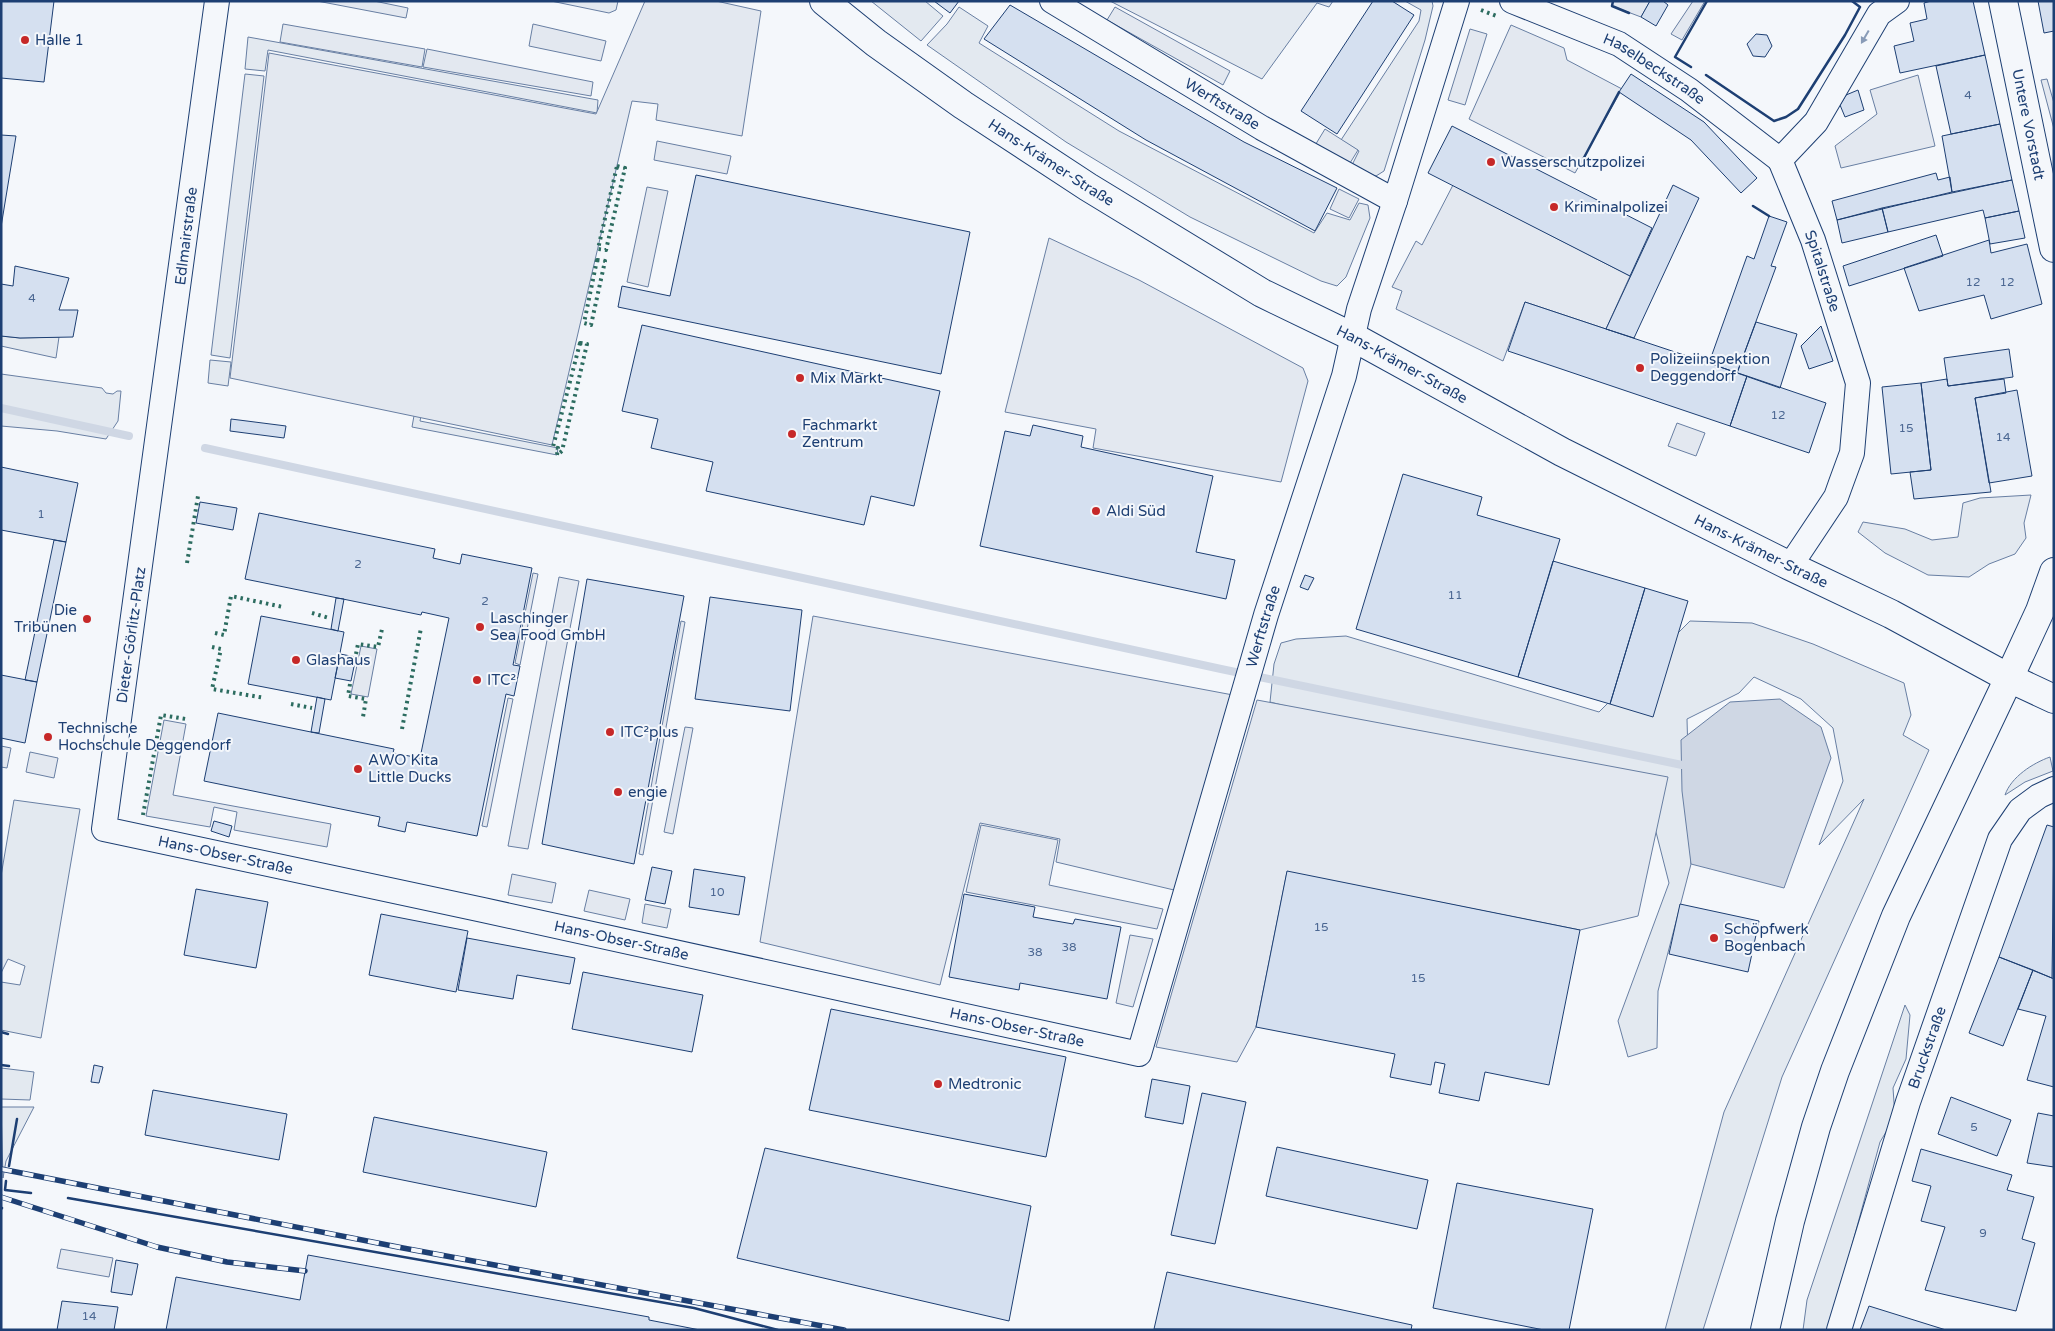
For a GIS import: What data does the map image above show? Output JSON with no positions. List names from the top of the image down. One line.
{"streets":{"main road":["Untere Vorstadt","Hans-Krämer-Straße"],"street":["Haselbeckstraße","Werftstraße","Edlmairstraße","Spitalstraße","Dieter-Görlitz-Platz","Hans-Obser-Straße","Bruckstraße"]},"crossings":[["Haselbeckstraße","Spitalstraße"],["Werftstraße","Hans-Krämer-Straße"],["Werftstraße","Hans-Obser-Straße"],["Hans-Krämer-Straße","Spitalstraße"],["Edlmairstraße","Dieter-Görlitz-Platz"],["Dieter-Görlitz-Platz","Hans-Obser-Straße"]],"places":["Halle 1","Wasserschutzpolizei","Kriminalpolizei","Polizeiinspektion Deggendorf","Mix Markt","Fachmarkt Zentrum","Aldi Süd","Die Tribünen","Laschinger Sea Food GmbH","Glashaus","ITC²","ITC²plus","Technische Hochschule Deggendorf","AWO Kita Little Ducks","engie","Schöpfwerk Bogenbach","Medtronic"],"house_numbers":["4","12","12","4","12","15","14","1","2","11","2","10","15","38","38","15","5","9","14"]}
